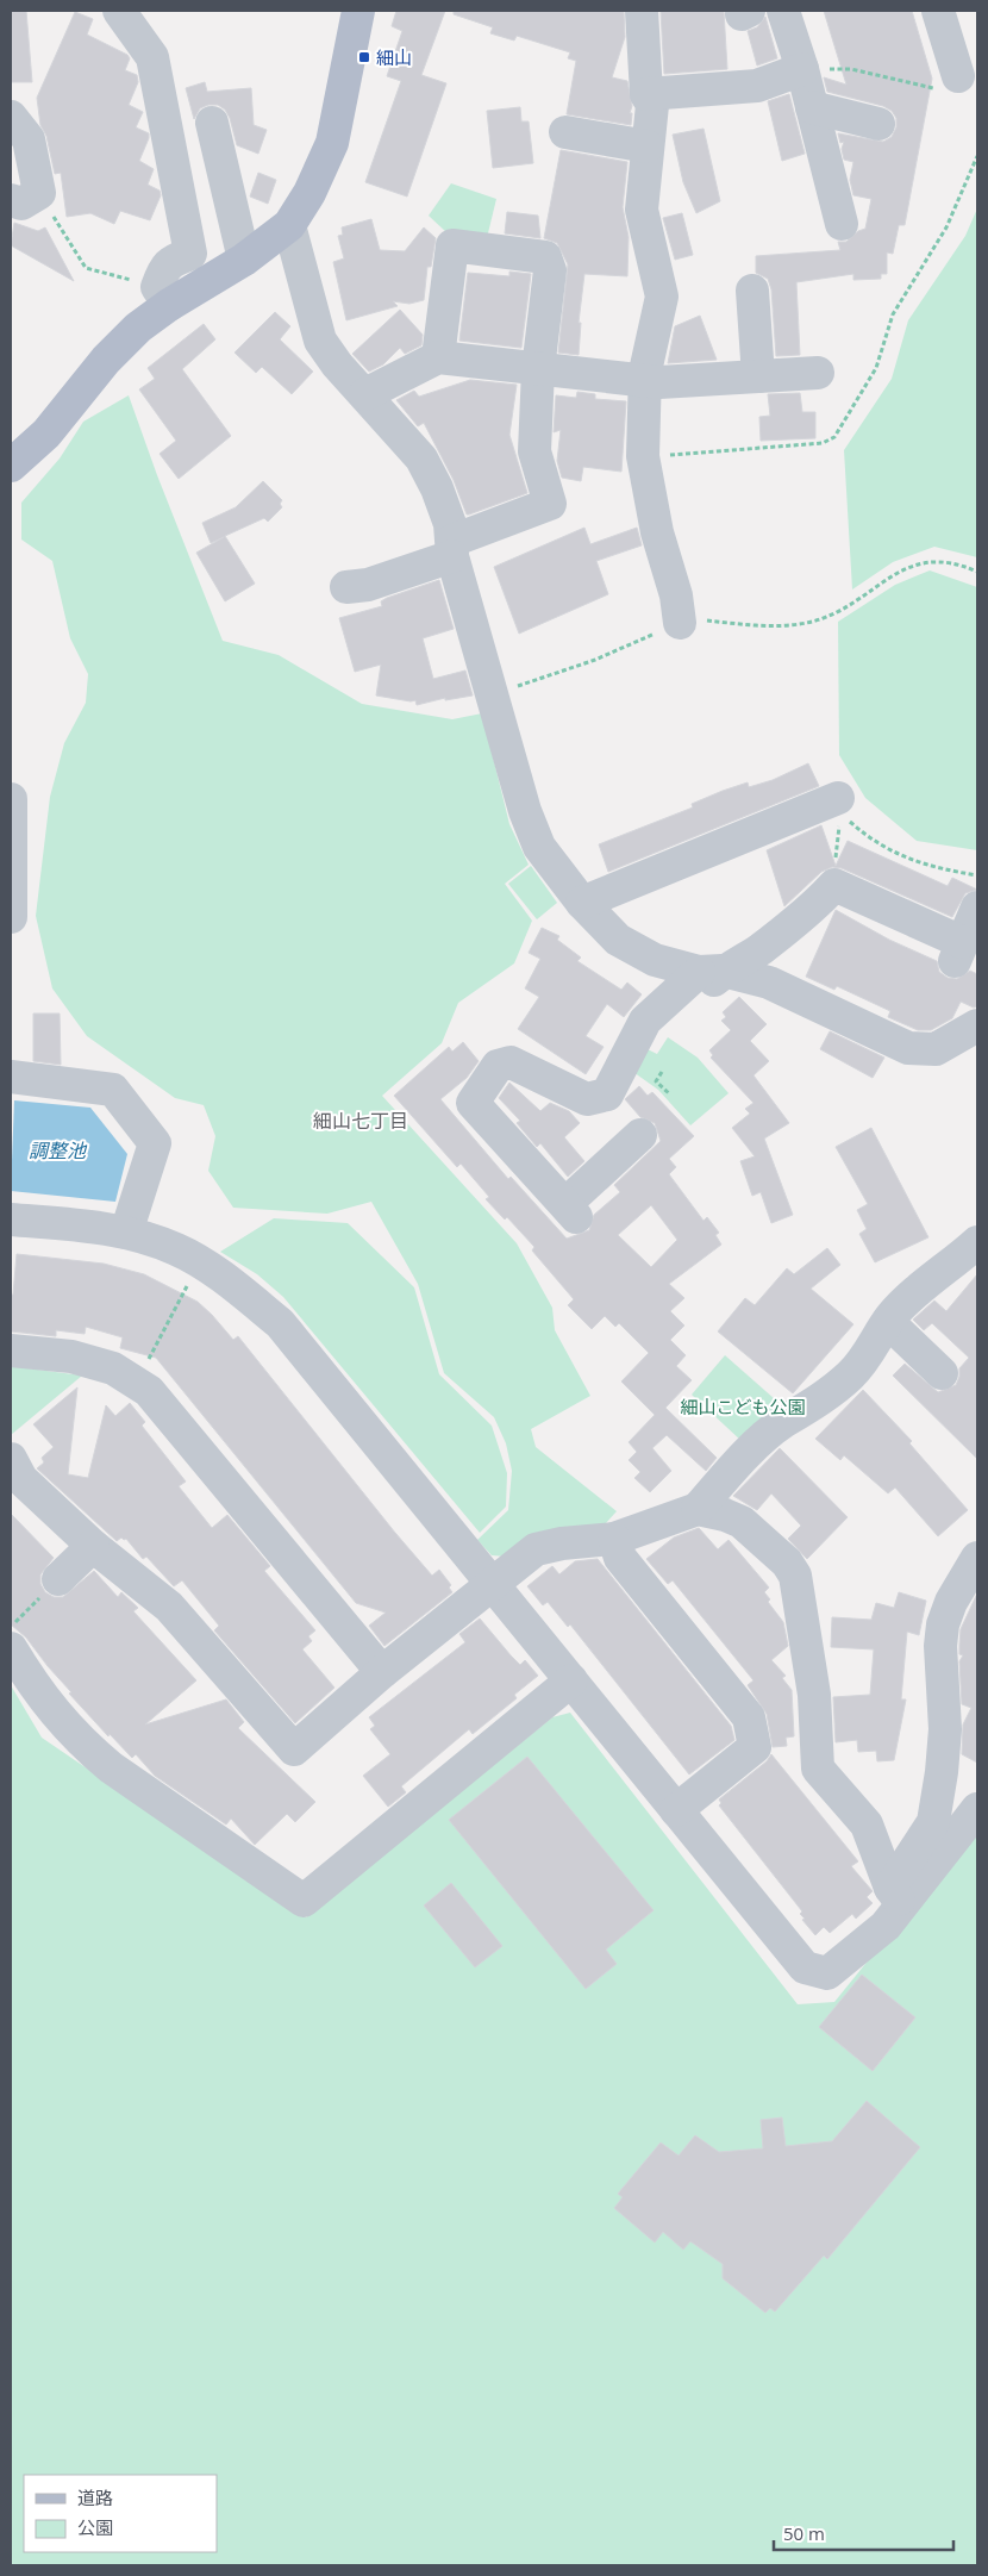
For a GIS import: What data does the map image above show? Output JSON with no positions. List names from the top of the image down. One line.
{"districts":["細山七丁目"],"water":["調整池"],"parks":["細山こども公園"],"places":{"transit":["細山"]},"legend":["道路","公園"],"scale_bar":"50 m"}
